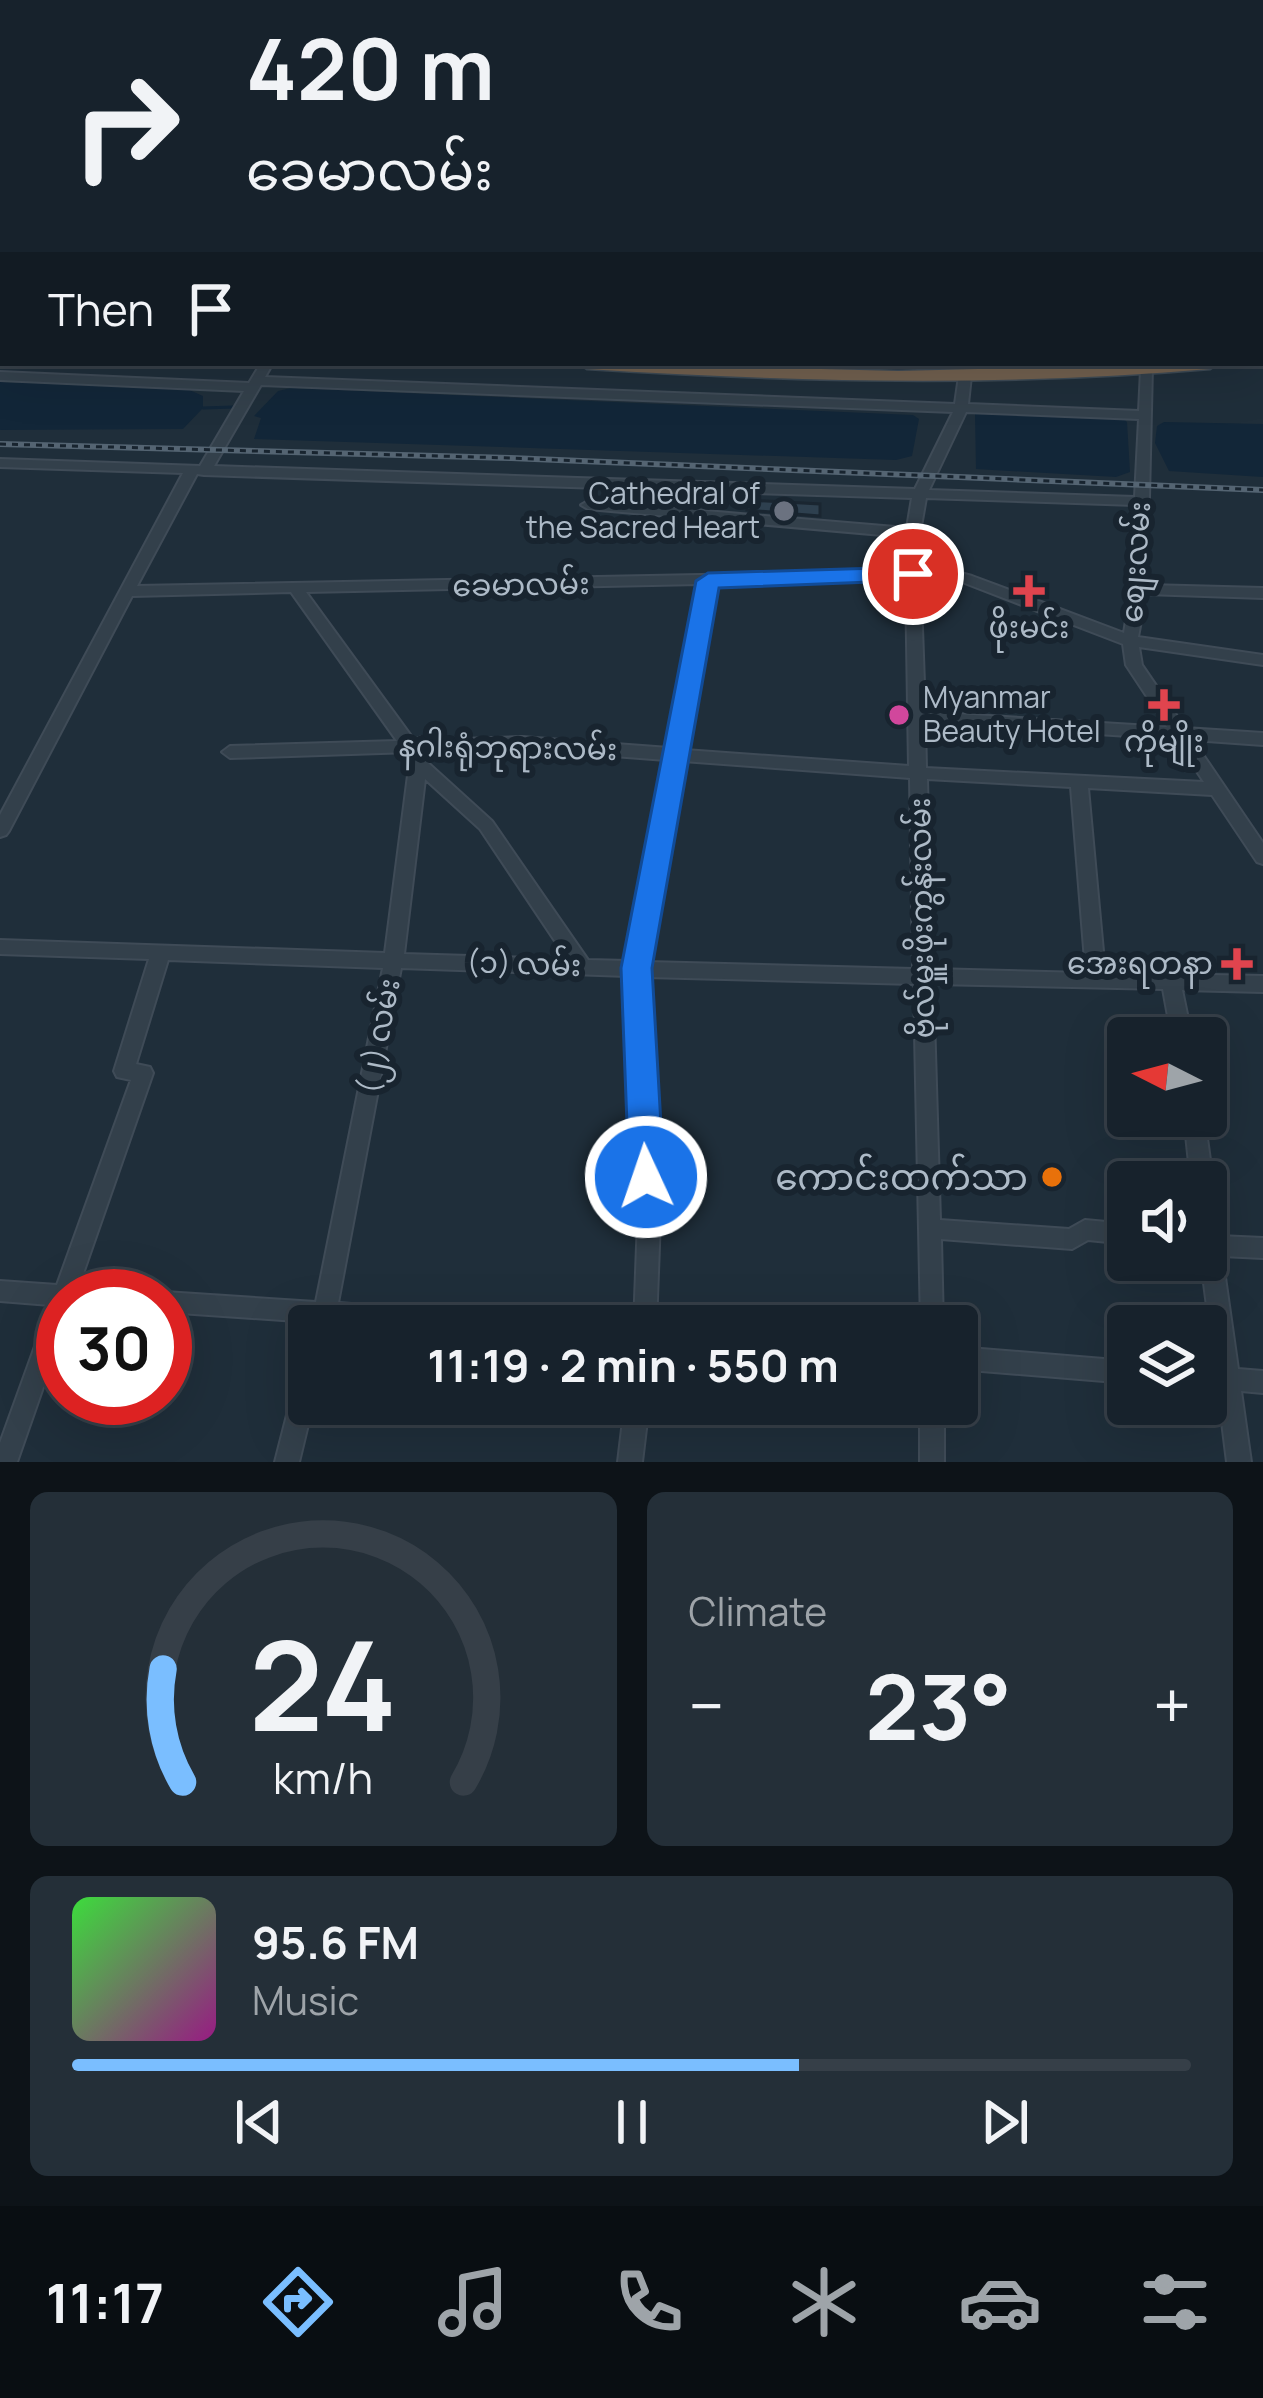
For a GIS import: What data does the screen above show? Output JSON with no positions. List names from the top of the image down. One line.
{"streets":{"street":["စျေးလမ်း","ခေမာလမ်း","နဂါးရုံဘုရားလမ်း","ဗိုလ်မှူးဖိုးကွန်းလမ်း","(၁) လမ်း","(၂) လမ်း"]},"crossings":[["စျေးလမ်း","ခေမာလမ်း"],["စျေးလမ်း","နဂါးရုံဘုရားလမ်း"],["ခေမာလမ်း","ဗိုလ်မှူးဖိုးကွန်းလမ်း"],["နဂါးရုံဘုရားလမ်း","ဗိုလ်မှူးဖိုးကွန်းလမ်း"],["နဂါးရုံဘုရားလမ်း","(၂) လမ်း"],["ဗိုလ်မှူးဖိုးကွန်းလမ်း","(၁) လမ်း"],["(၁) လမ်း","(၂) လမ်း"]],"places":{"other":["Cathedral of the Sacred Heart","Myanmar Beauty Hotel","ကောင်းထက်သာ"],"health":["ဖိုးမင်း","ကိုမျိုး","အေးရတနာ"]},"north":"left","page":{"turn":["420 m","ခေမာလမ်း"],"then":"Then","limit":"30","trip":"11:19 · 2 min · 550 m","tile":"Climate","heat":["−","23°","+"],"song":["95.6 FM","Music"],"tabs":"11:17","gauge":["24","km/h"]}}
